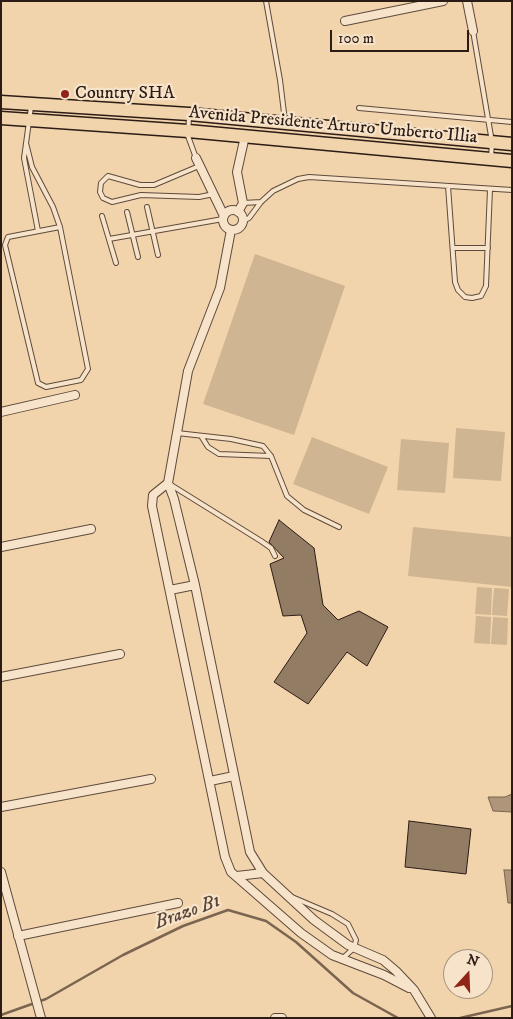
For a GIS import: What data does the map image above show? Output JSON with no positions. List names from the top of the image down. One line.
{"streets":{"main road":["Avenida Presidente Arturo Umberto Illia"]},"water":["Brazo B1"],"places":["Country SHA"],"scale_bar":"100 m","north":"top"}
